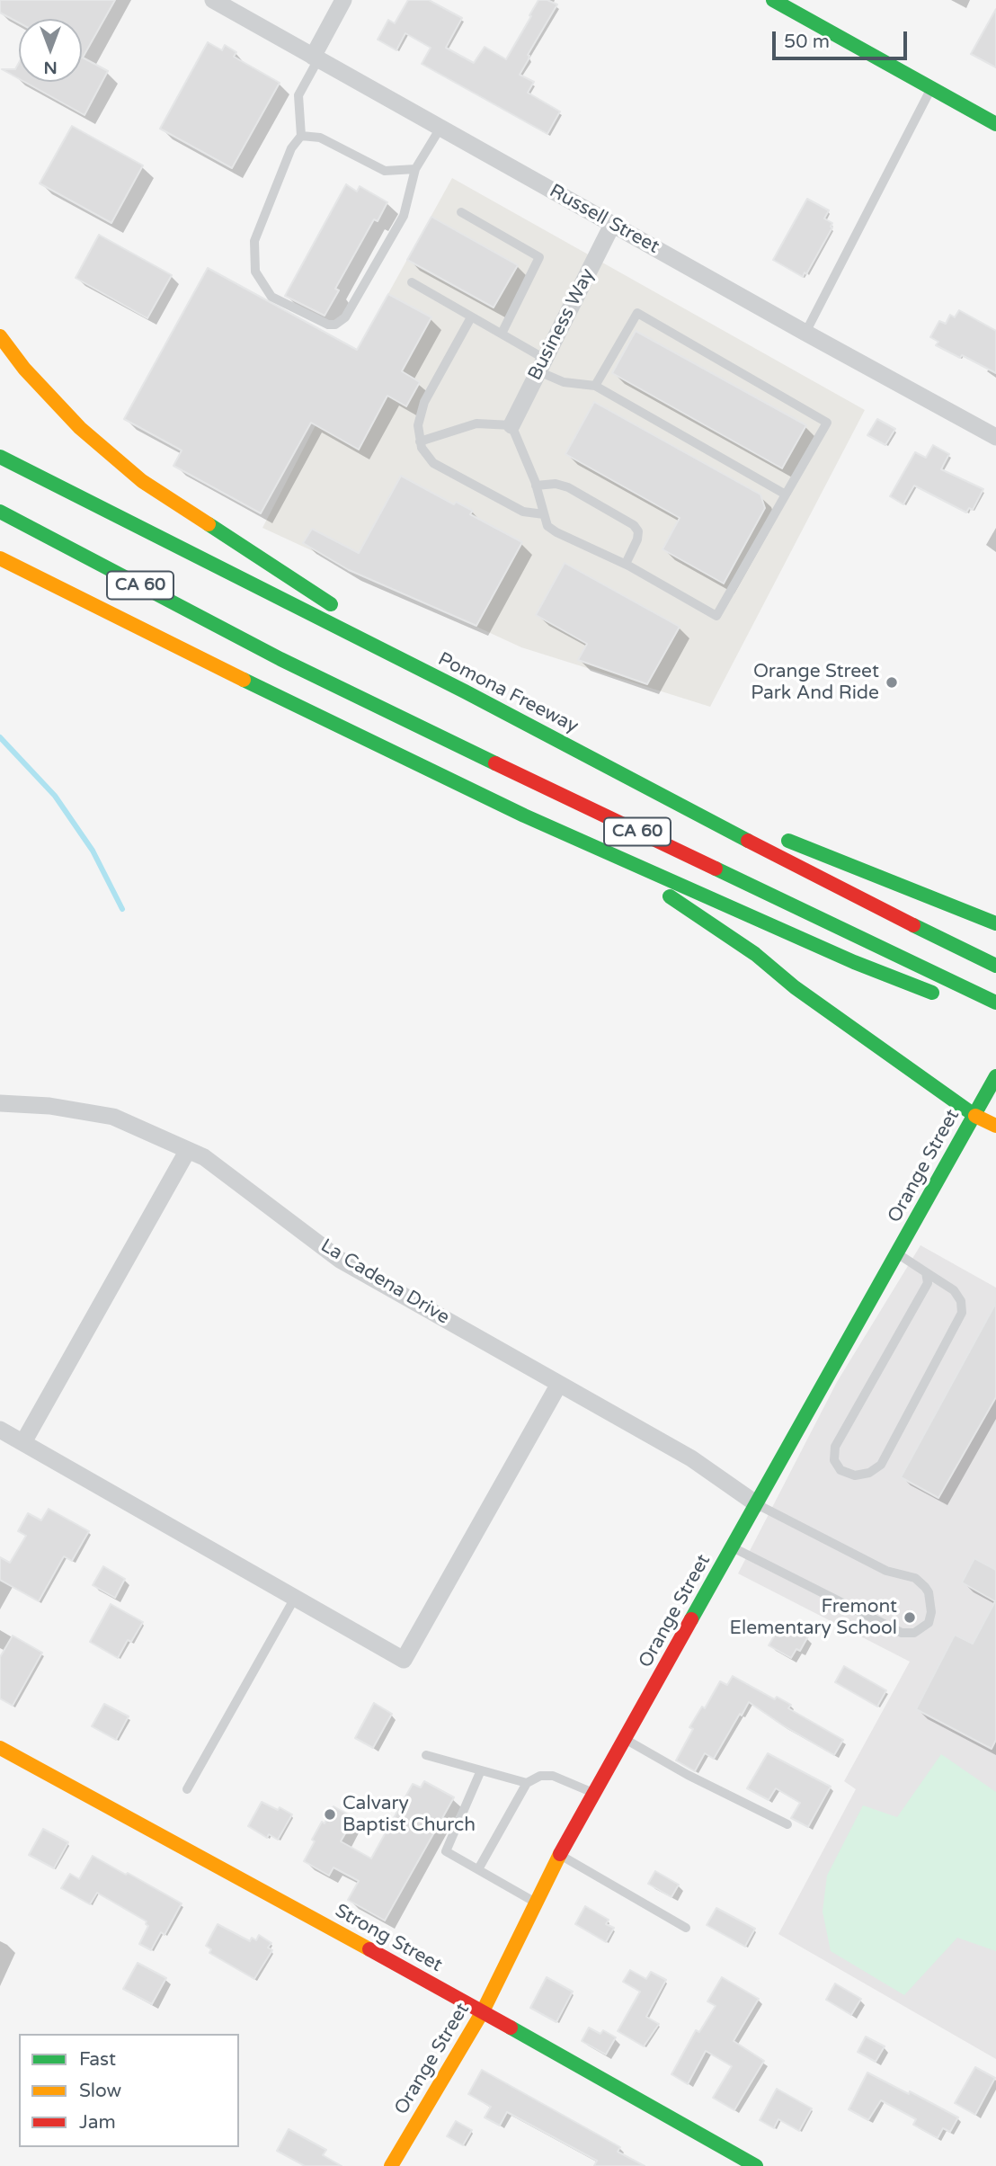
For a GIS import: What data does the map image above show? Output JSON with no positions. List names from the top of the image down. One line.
{"streets":{"main road":["CA 60","Pomona Freeway","Orange Street","Strong Street"],"street":["Russell Street","Business Way","La Cadena Drive"]},"crossings":[["Russell Street","Business Way"],["Orange Street","La Cadena Drive"],["Orange Street","Strong Street"]],"places":["Orange Street Park And Ride","Fremont Elementary School","Calvary Baptist Church"],"legend":["Fast","Slow","Jam"],"scale_bar":"50 m","north":"bottom"}
